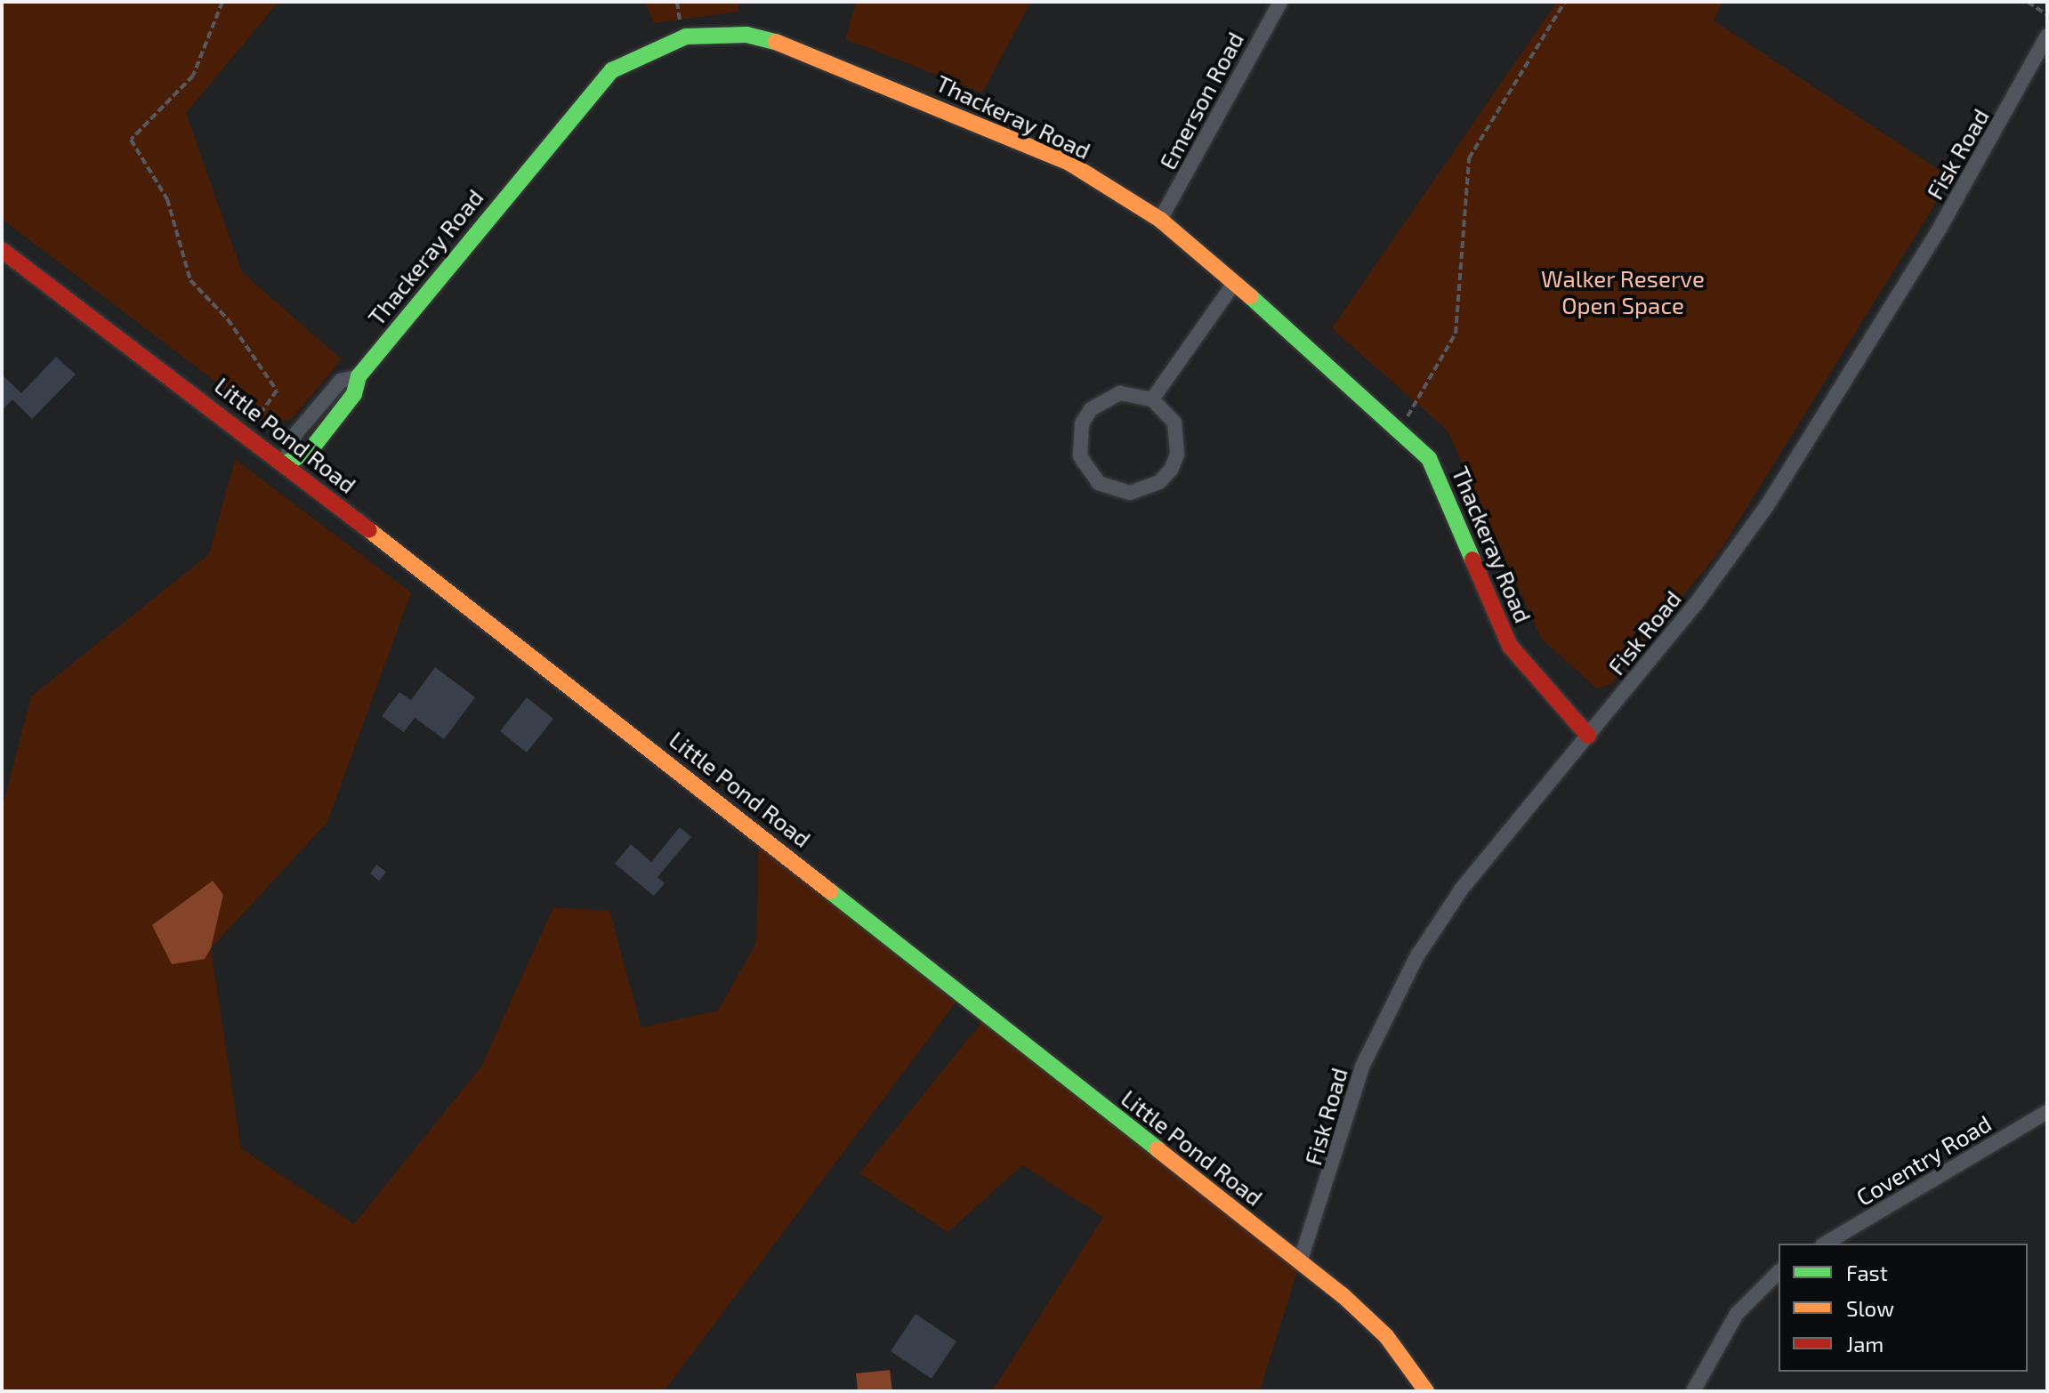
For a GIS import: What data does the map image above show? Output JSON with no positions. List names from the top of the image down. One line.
{"streets":{"street":["Emerson Road","Thackeray Road","Fisk Road","Little Pond Road","Coventry Road"]},"crossings":[["Emerson Road","Thackeray Road"],["Thackeray Road","Fisk Road"],["Thackeray Road","Little Pond Road"],["Fisk Road","Little Pond Road"]],"parks":["Walker Reserve Open Space"],"legend":["Fast","Slow","Jam"]}
